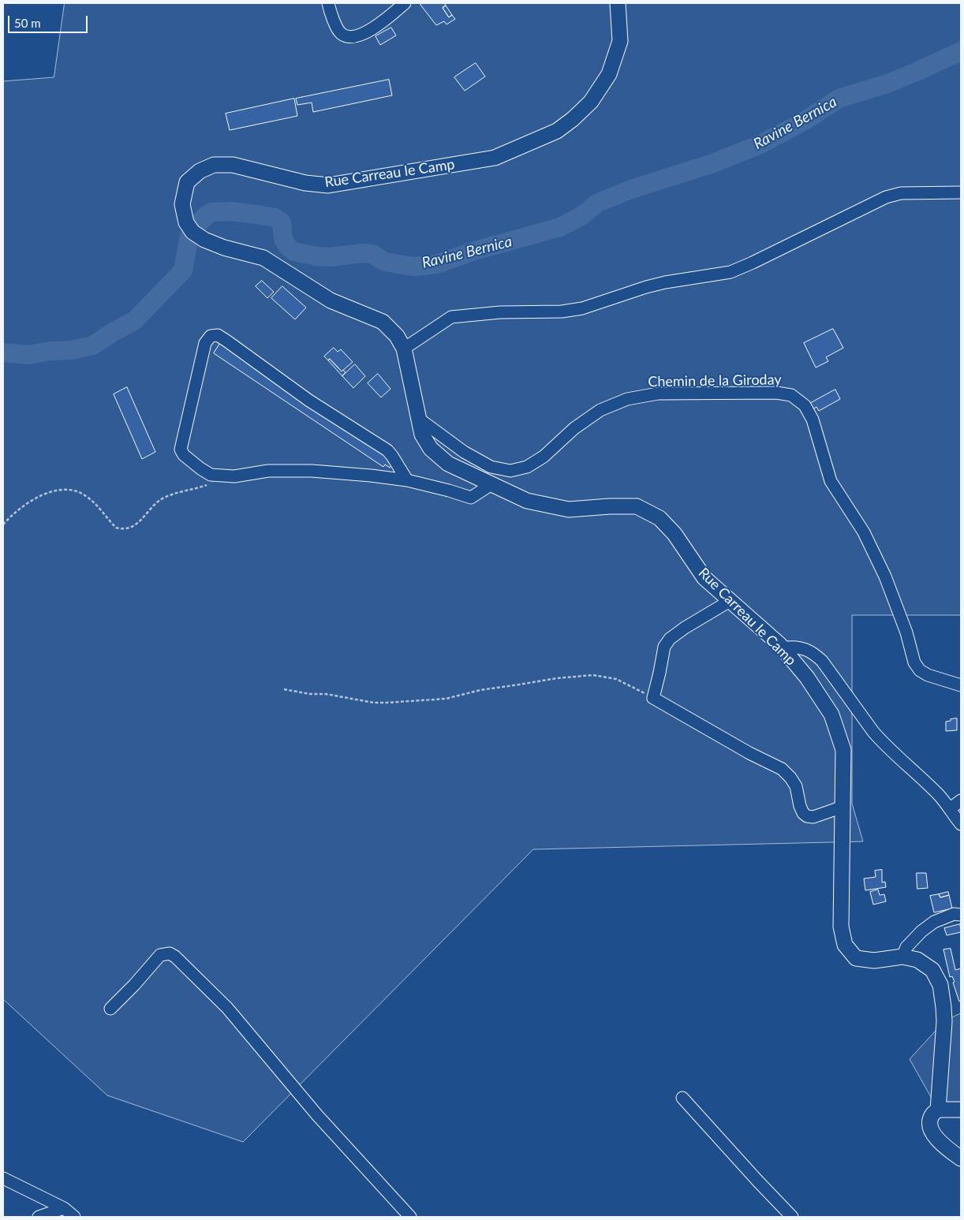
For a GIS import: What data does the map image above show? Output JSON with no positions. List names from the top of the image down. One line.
{"streets":{"main road":["Rue Carreau le Camp"],"street":["Chemin de la Giroday"]},"crossings":[["Rue Carreau le Camp","Chemin de la Giroday"]],"water":["Ravine Bernica"],"scale_bar":"50 m"}
